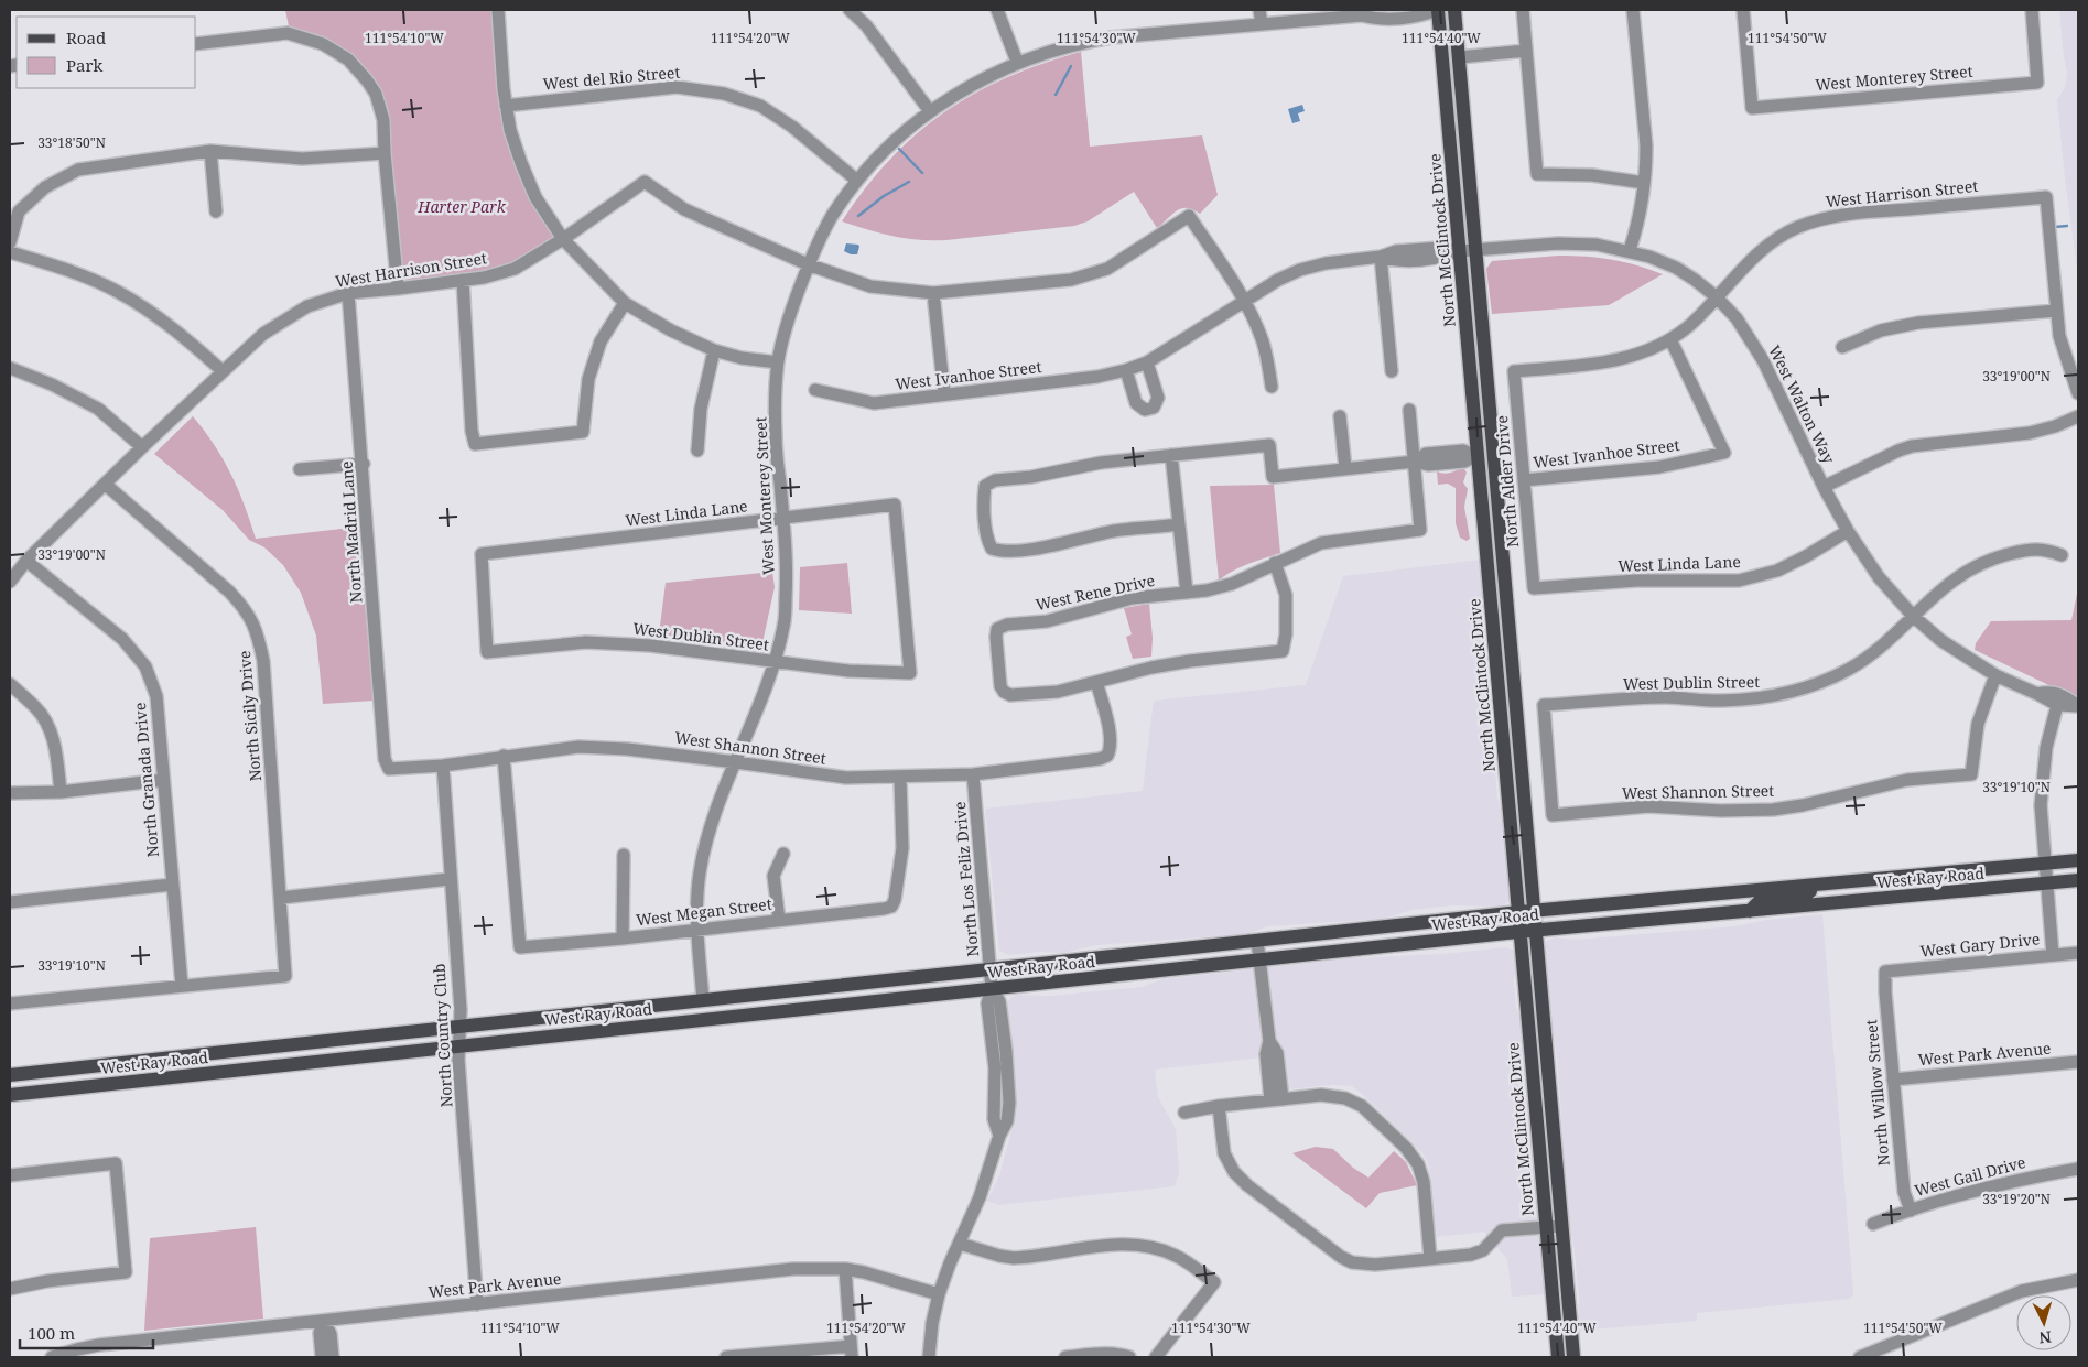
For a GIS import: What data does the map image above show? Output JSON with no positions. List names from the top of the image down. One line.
{"streets":{"main road":["North McClintock Drive","West Ray Road"],"street":["West del Rio Street","West Monterey Street","West Harrison Street","West Ivanhoe Street","West Walton Way","North Alder Drive","West Linda Lane","North Madrid Lane","West Rene Drive","West Dublin Street","North Sicily Drive","West Shannon Street","North Granada Drive","North Los Feliz Drive","West Megan Street","West Gary Drive","North Country Club","West Park Avenue","North Willow Street","West Gail Drive"]},"crossings":[["West del Rio Street","West Monterey Street"],["West Monterey Street","West Harrison Street"],["West Monterey Street","North McClintock Drive"],["West Monterey Street","West Linda Lane"],["West Monterey Street","West Dublin Street"],["West Monterey Street","West Shannon Street"],["West Monterey Street","West Ray Road"],["West Monterey Street","West Megan Street"],["West Harrison Street","West Ivanhoe Street"],["West Harrison Street","West Walton Way"],["West Harrison Street","North Alder Drive"],["West Harrison Street","North Madrid Lane"],["West Harrison Street","North Sicily Drive"],["West Harrison Street","North Granada Drive"],["North McClintock Drive","West Ivanhoe Street"],["North McClintock Drive","West Walton Way"],["North McClintock Drive","West Ray Road"],["West Ivanhoe Street","West Walton Way"],["West Ivanhoe Street","North Alder Drive"],["West Walton Way","West Linda Lane"],["West Walton Way","West Dublin Street"],["West Walton Way","West Shannon Street"],["North Alder Drive","West Linda Lane"],["West Linda Lane","West Dublin Street"],["North Madrid Lane","West Shannon Street"],["West Rene Drive","West Shannon Street"],["West Dublin Street","West Shannon Street"],["North Sicily Drive","North Granada Drive"],["West Shannon Street","North Los Feliz Drive"],["West Shannon Street","West Megan Street"],["West Shannon Street","North Country Club"],["West Ray Road","North Los Feliz Drive"],["West Ray Road","North Country Club"],["West Gary Drive","North Willow Street"],["North Country Club","West Park Avenue"],["West Park Avenue","North Willow Street"],["North Willow Street","West Gail Drive"]],"parks":["Harter Park"],"legend":["Road","Park"],"scale_bar":"100 m","north":"bottom","coordinates":["111°54'10\"W","111°54'20\"W","111°54'30\"W","111°54'40\"W","111°54'50\"W","33°18'50\"N","33°19'00\"N","33°19'10\"N","33°19'20\"N"]}
